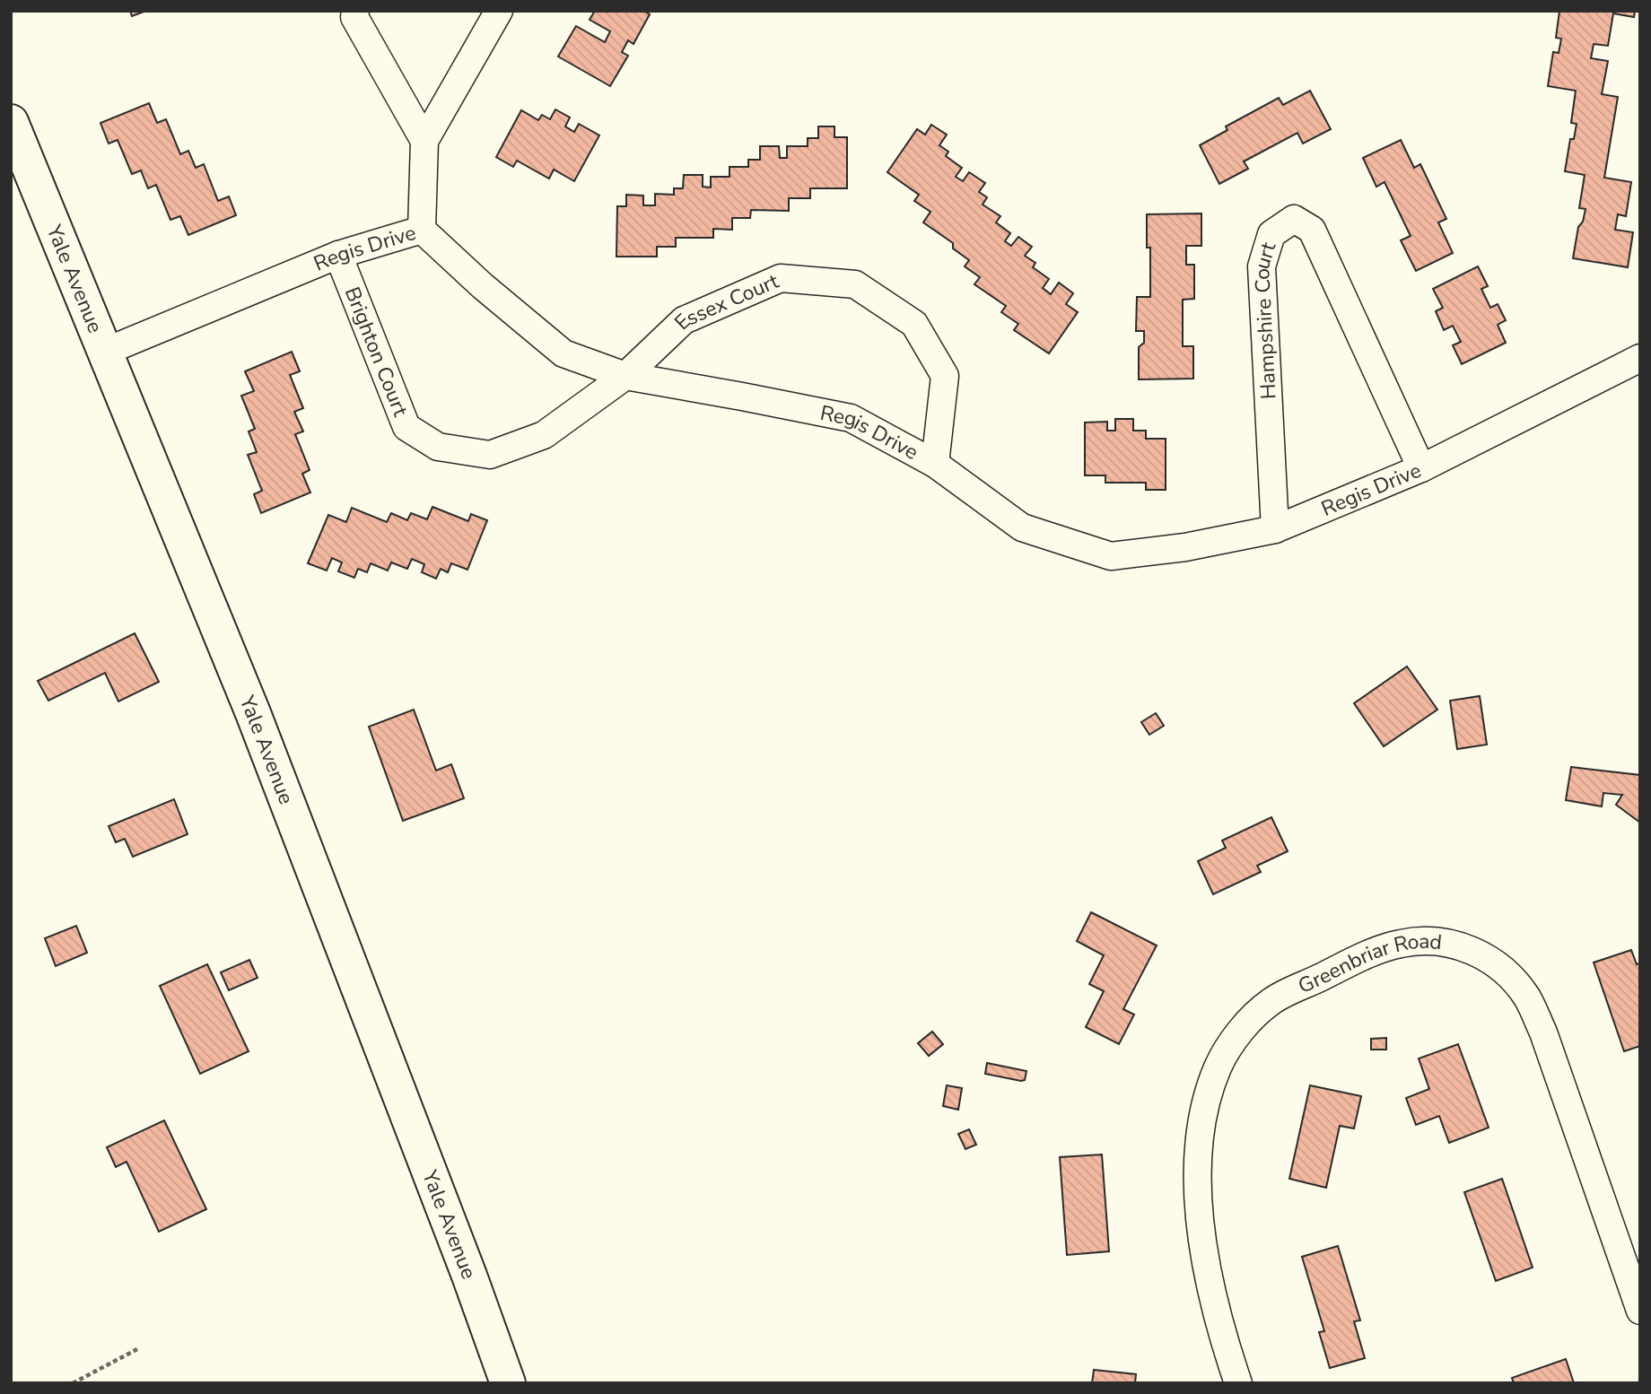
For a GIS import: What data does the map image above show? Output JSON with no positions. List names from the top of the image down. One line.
{"streets":{"street":["Regis Drive","Yale Avenue","Essex Court","Hampshire Court","Brighton Court","Greenbriar Road"]},"crossings":[["Regis Drive","Yale Avenue"],["Regis Drive","Essex Court"],["Regis Drive","Hampshire Court"],["Regis Drive","Brighton Court"],["Essex Court","Brighton Court"]]}
